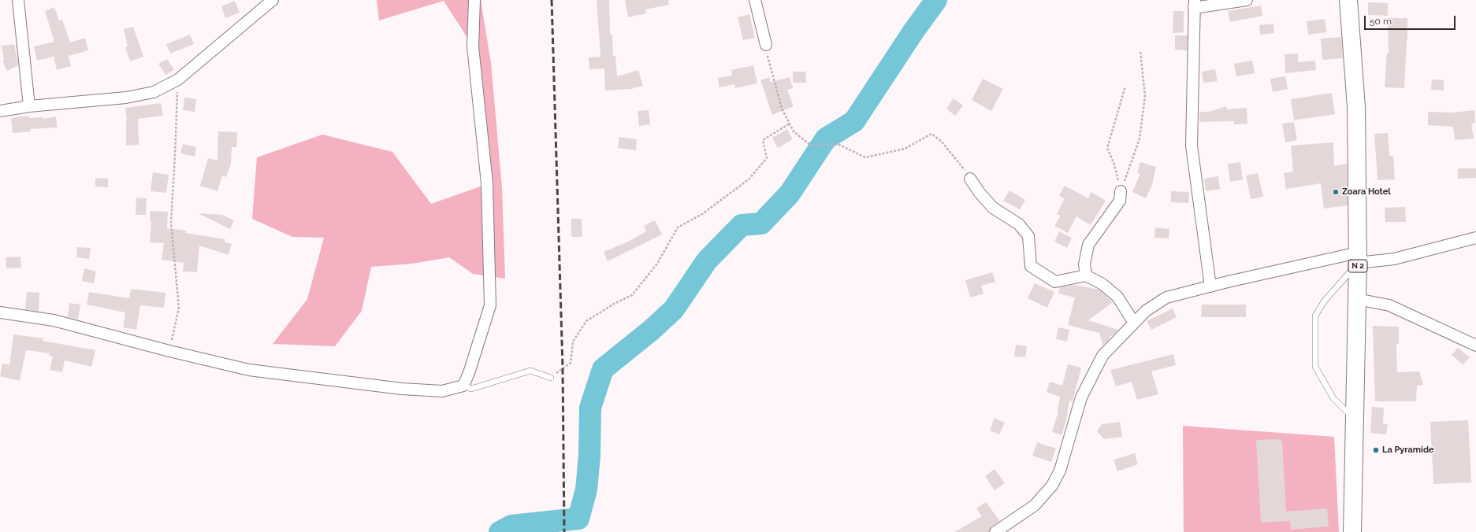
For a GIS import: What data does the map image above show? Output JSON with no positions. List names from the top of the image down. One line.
{"streets":{"main road":["N 2"]},"places":["Zoara Hotel","La Pyramide"],"scale_bar":"50 m"}
